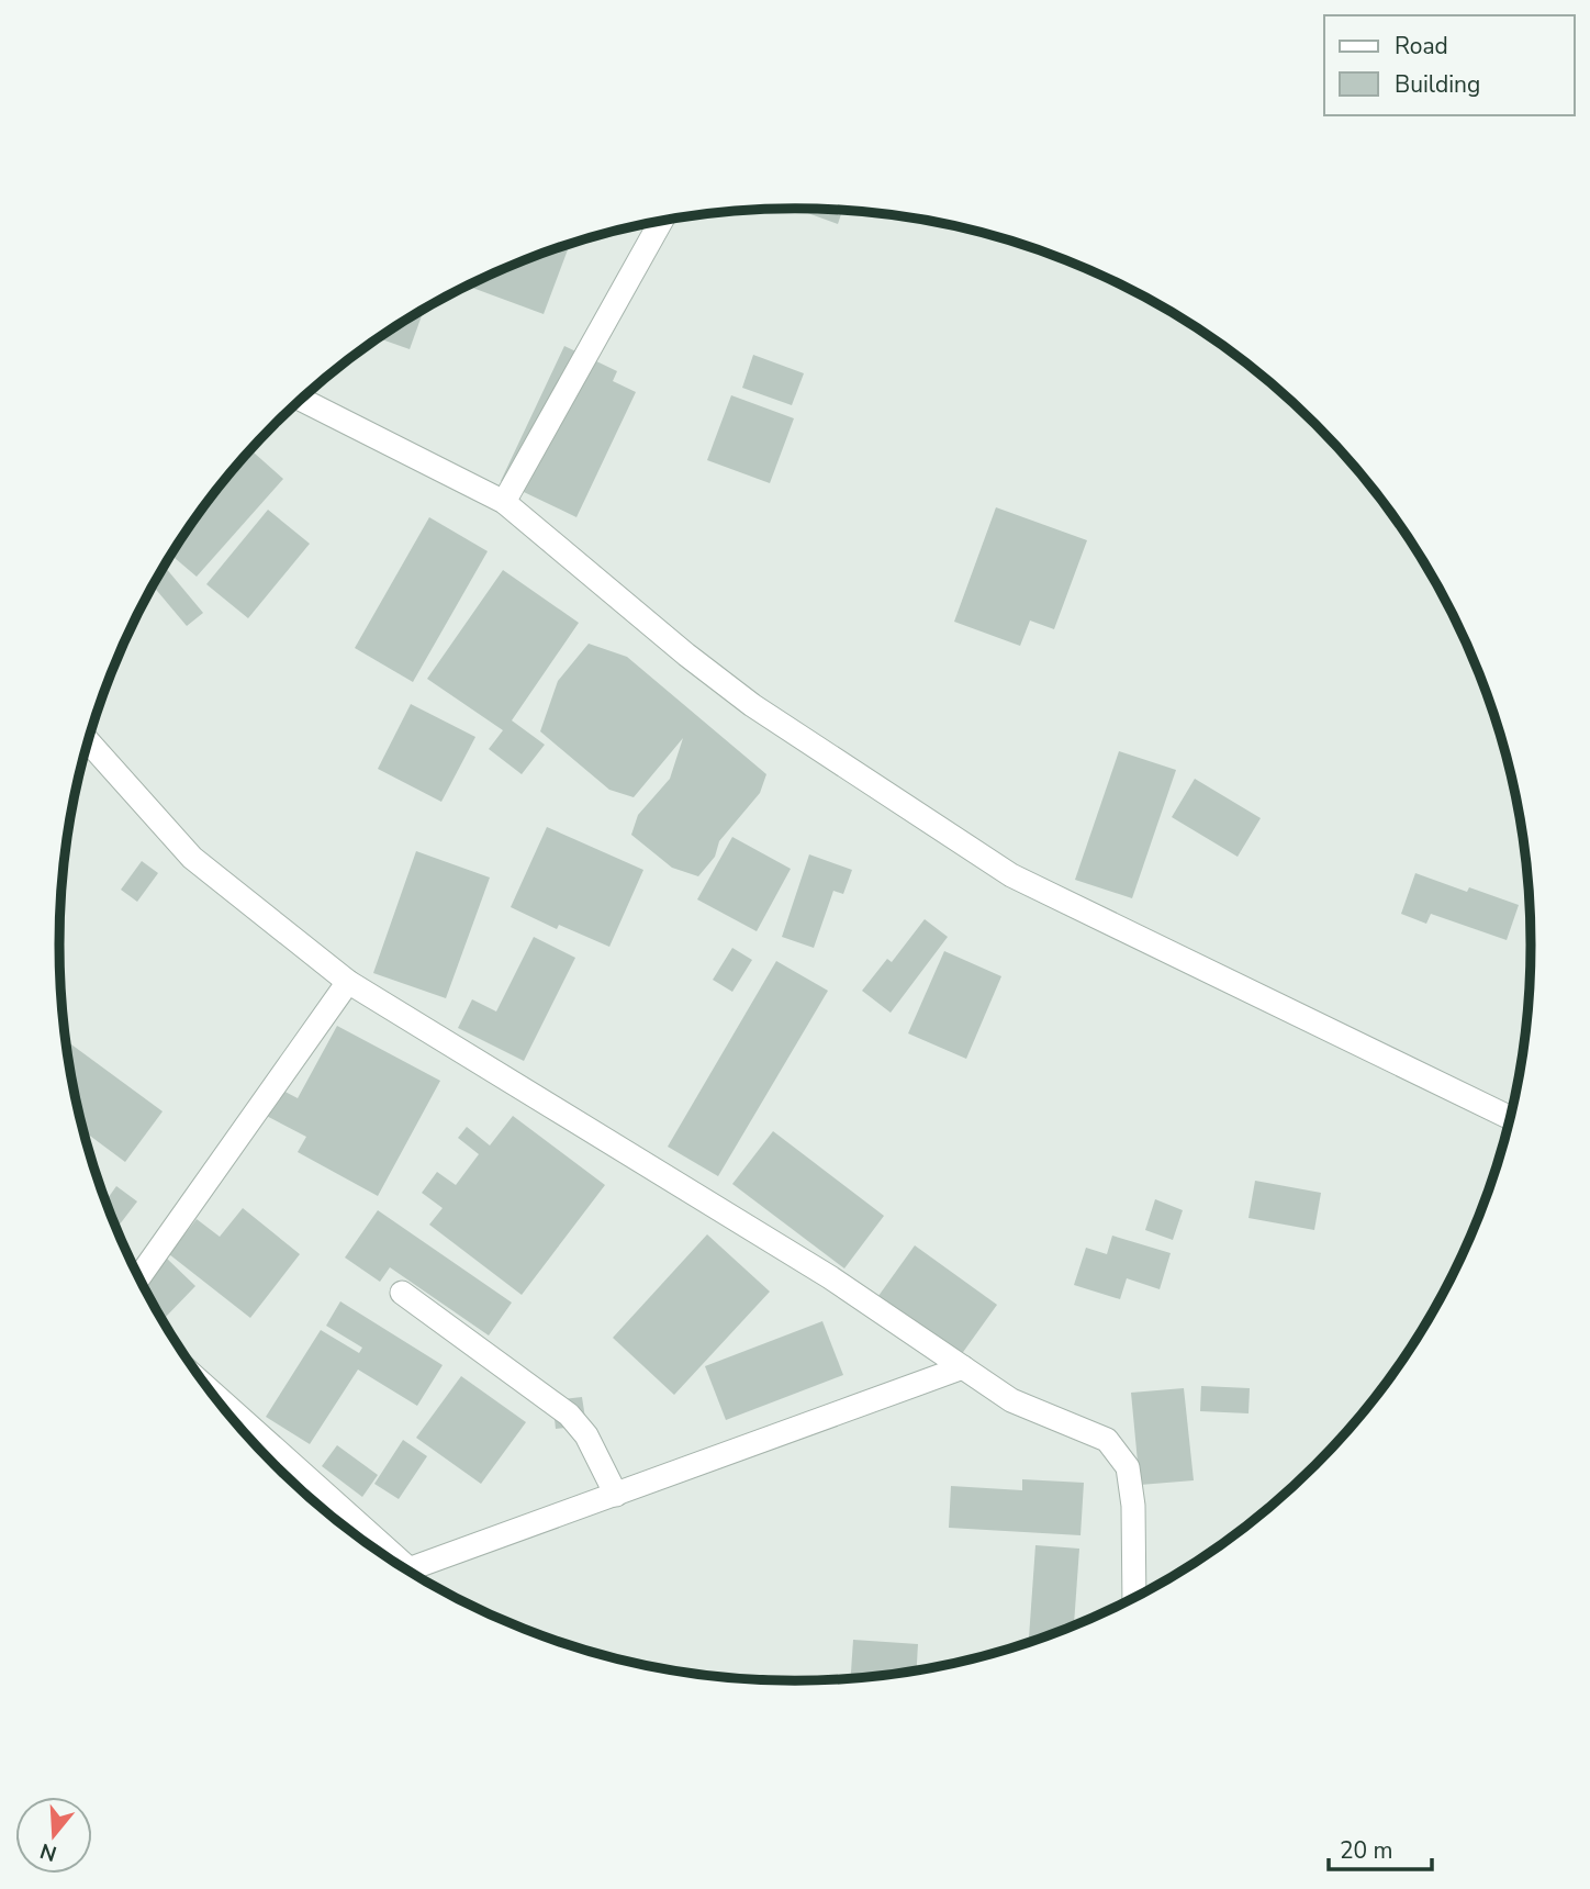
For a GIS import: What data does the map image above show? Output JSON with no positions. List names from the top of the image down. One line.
{"legend":["Road","Building"],"scale_bar":"20 m","north":"bottom"}
